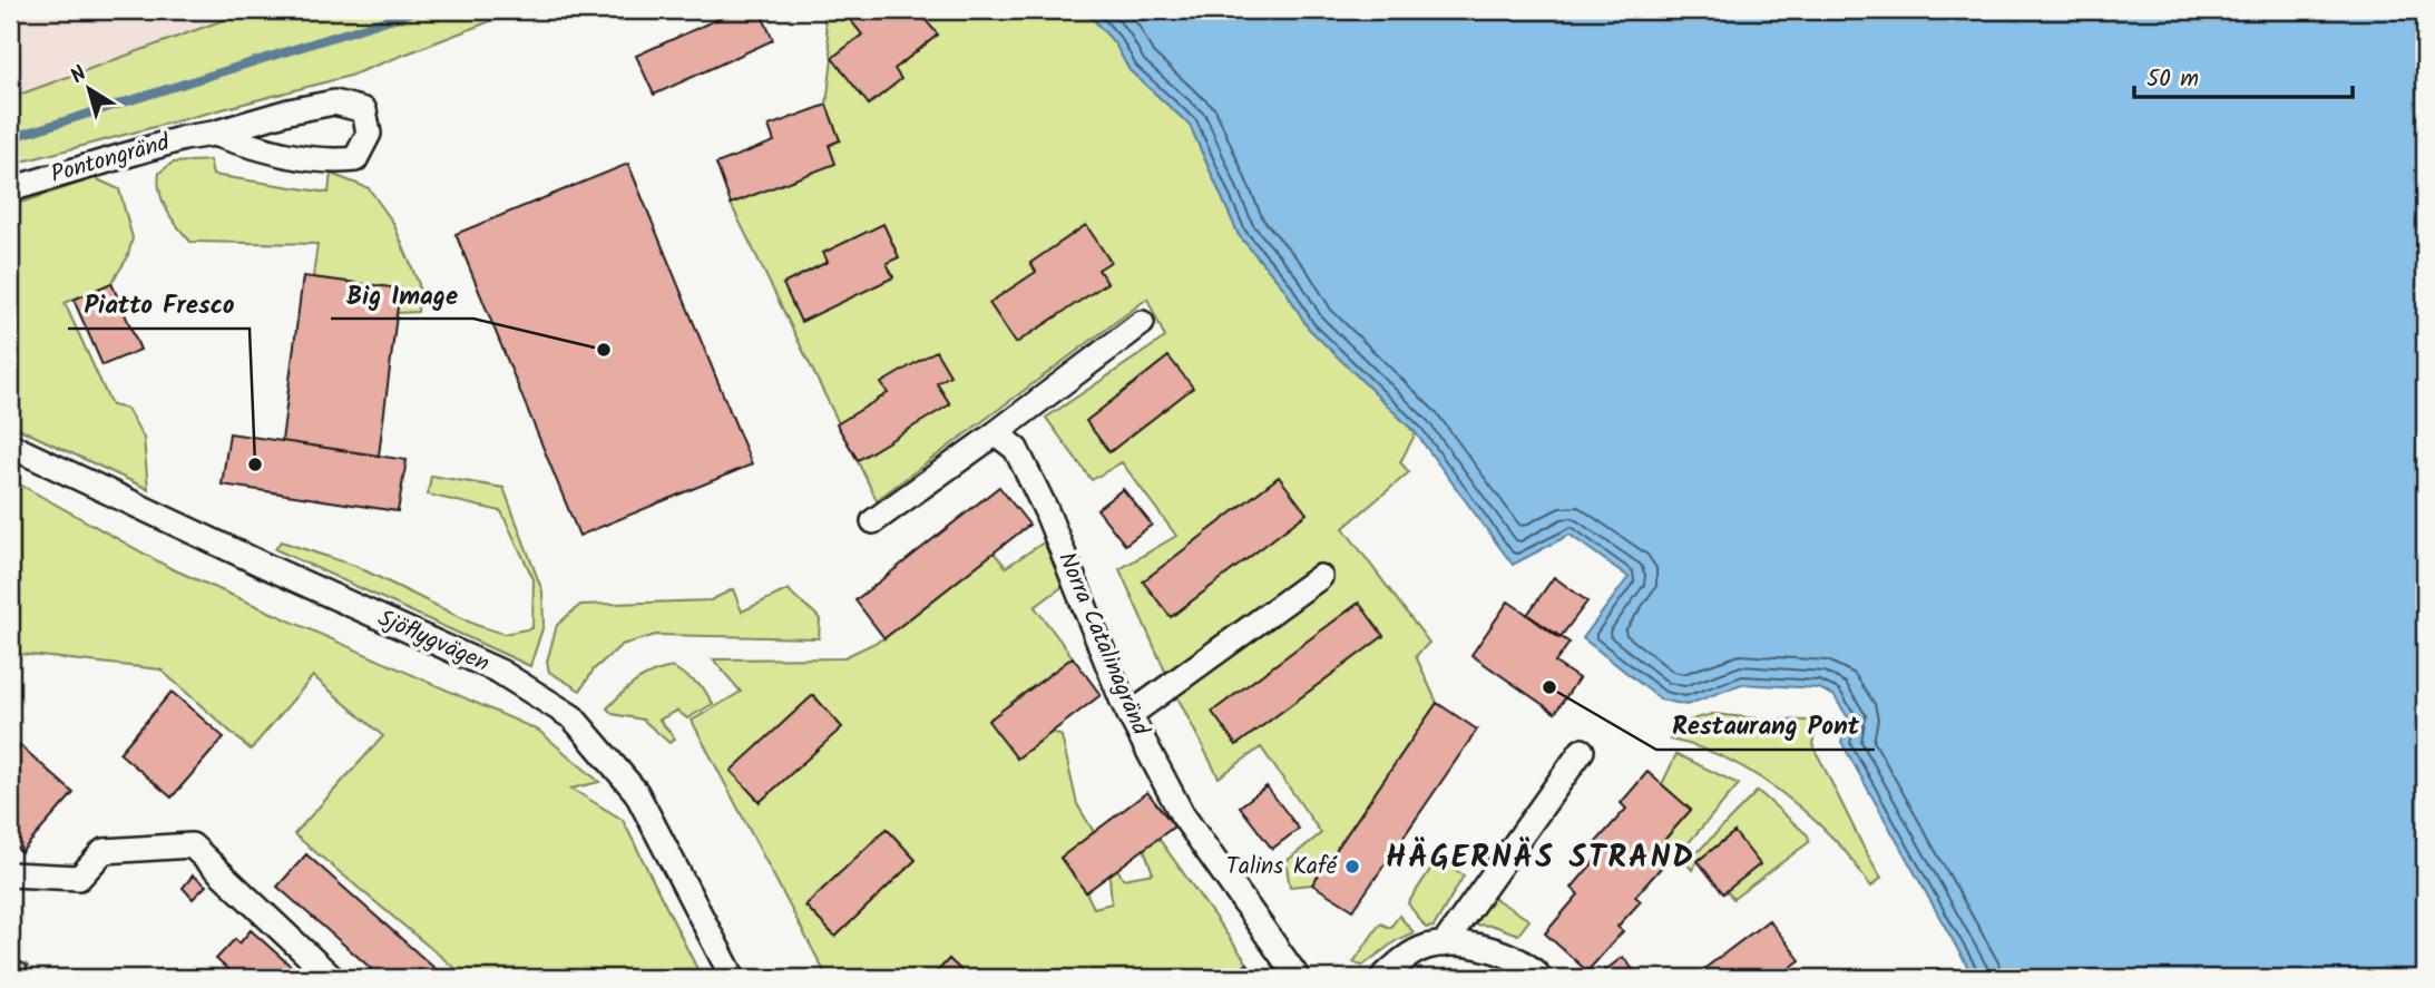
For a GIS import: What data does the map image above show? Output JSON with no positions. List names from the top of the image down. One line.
{"streets":{"street":["Pontongränd","Sjöflygvägen","Norra Catalinagränd"]},"districts":["HÄGERNÄS STRAND"],"places":["Big Image","Piatto Fresco","Restaurang Pont","Talins Kafé"],"scale_bar":"50 m","north":"top left"}
